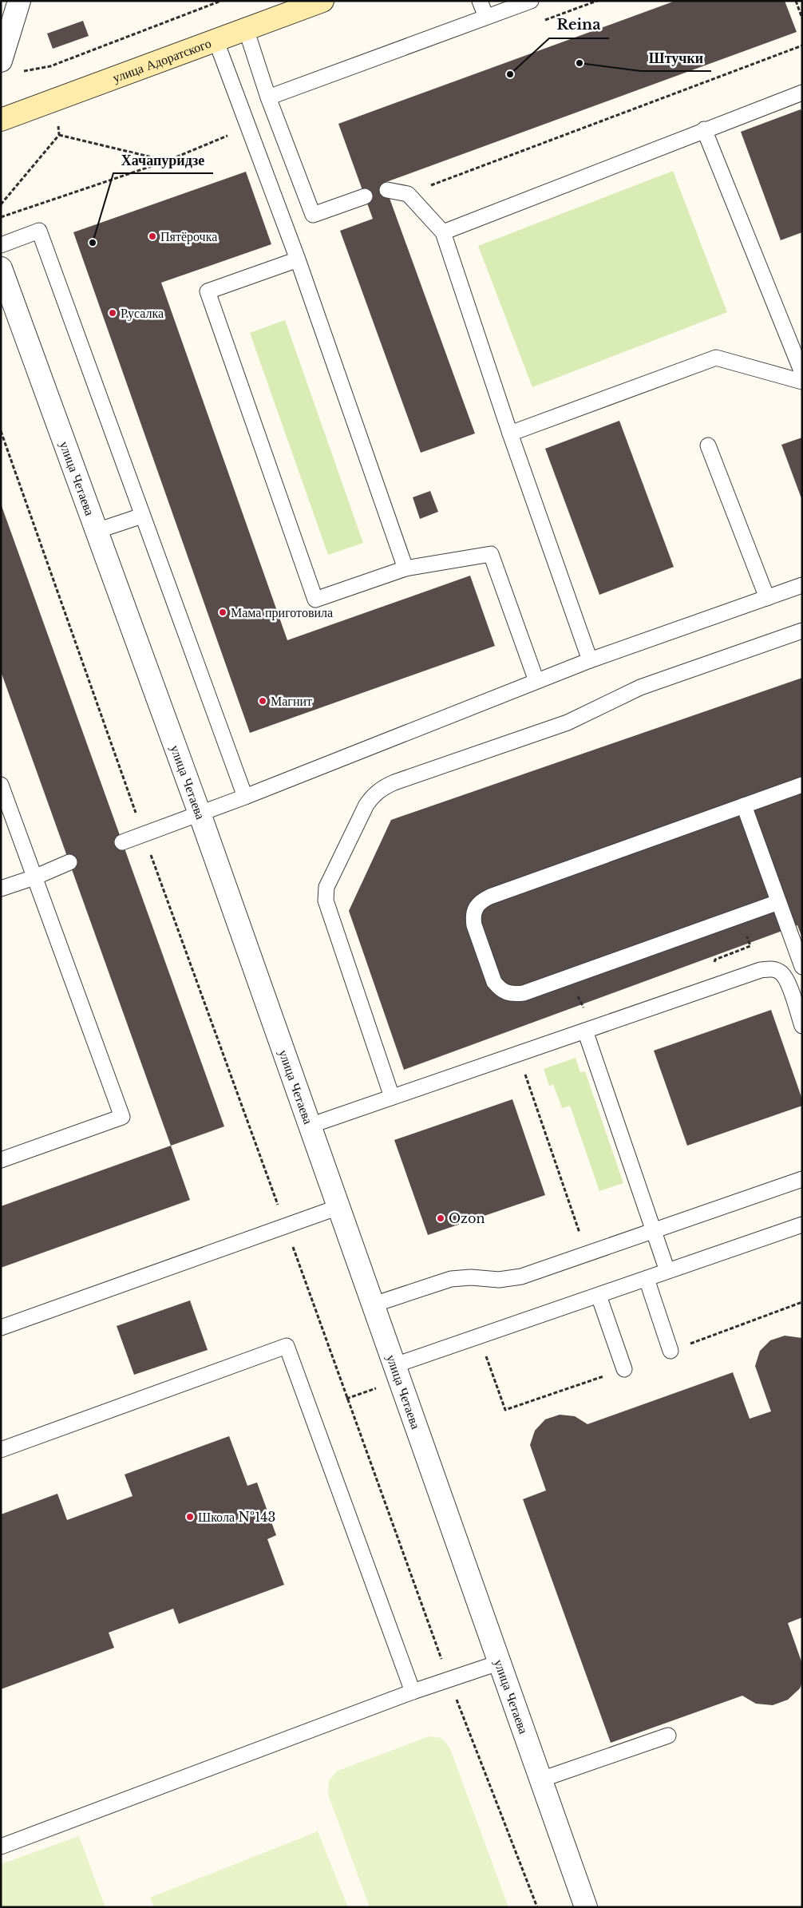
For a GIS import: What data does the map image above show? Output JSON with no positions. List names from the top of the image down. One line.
{"streets":{"street":["улица Адоратского","улица Четаева"]},"places":["Штучки","Reina","Пятёрочка","Хачапуридзе","Русалка","Мама приготовила","Магнит","Ozon","Школа №143"]}
